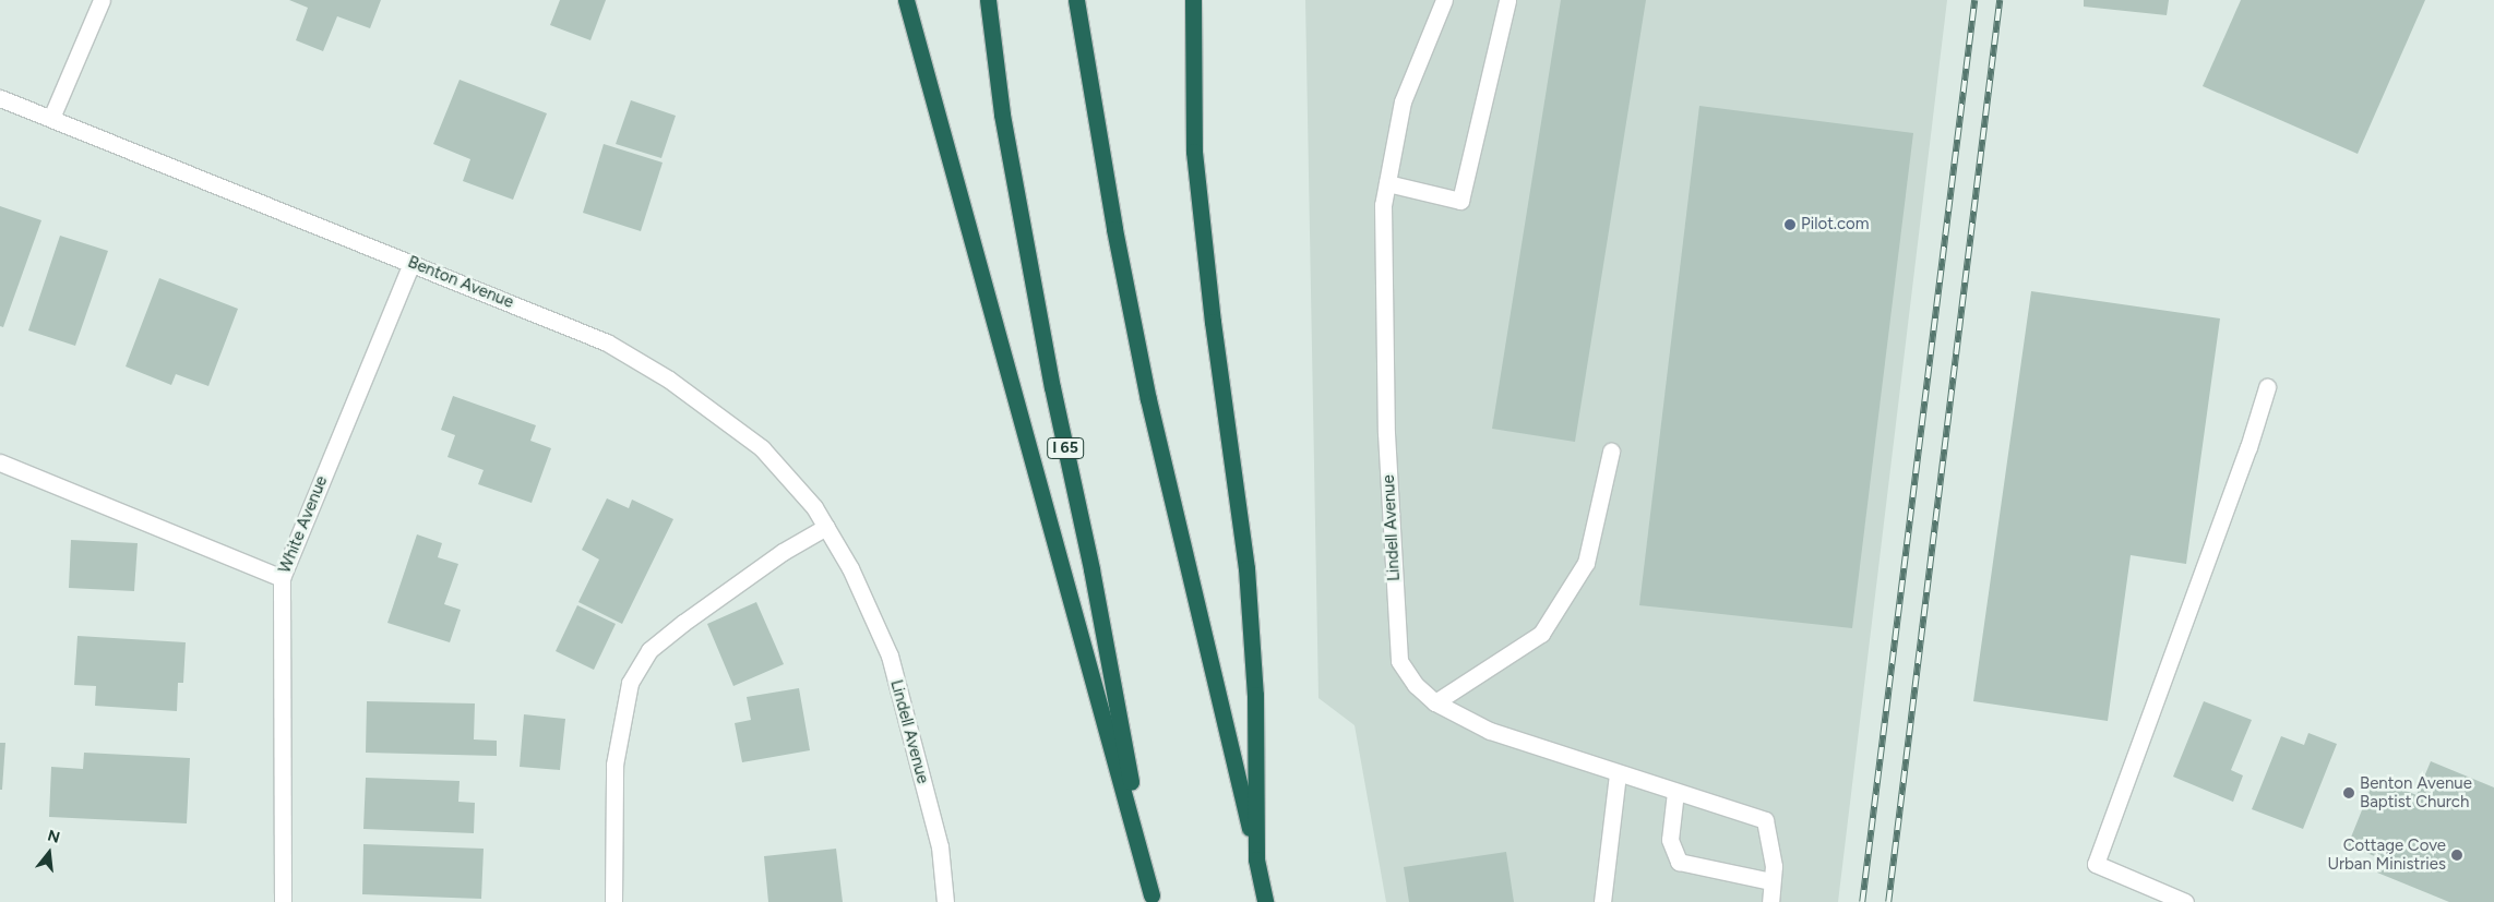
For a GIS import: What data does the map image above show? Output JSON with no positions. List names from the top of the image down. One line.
{"streets":{"highway":["I 65"],"street":["Benton Avenue","White Avenue","Lindell Avenue"]},"crossings":[["Benton Avenue","White Avenue"],["Benton Avenue","Lindell Avenue"]],"places":["Pilot.com","Benton Avenue Baptist Church","Cottage Cove Urban Ministries"],"north":"top"}
